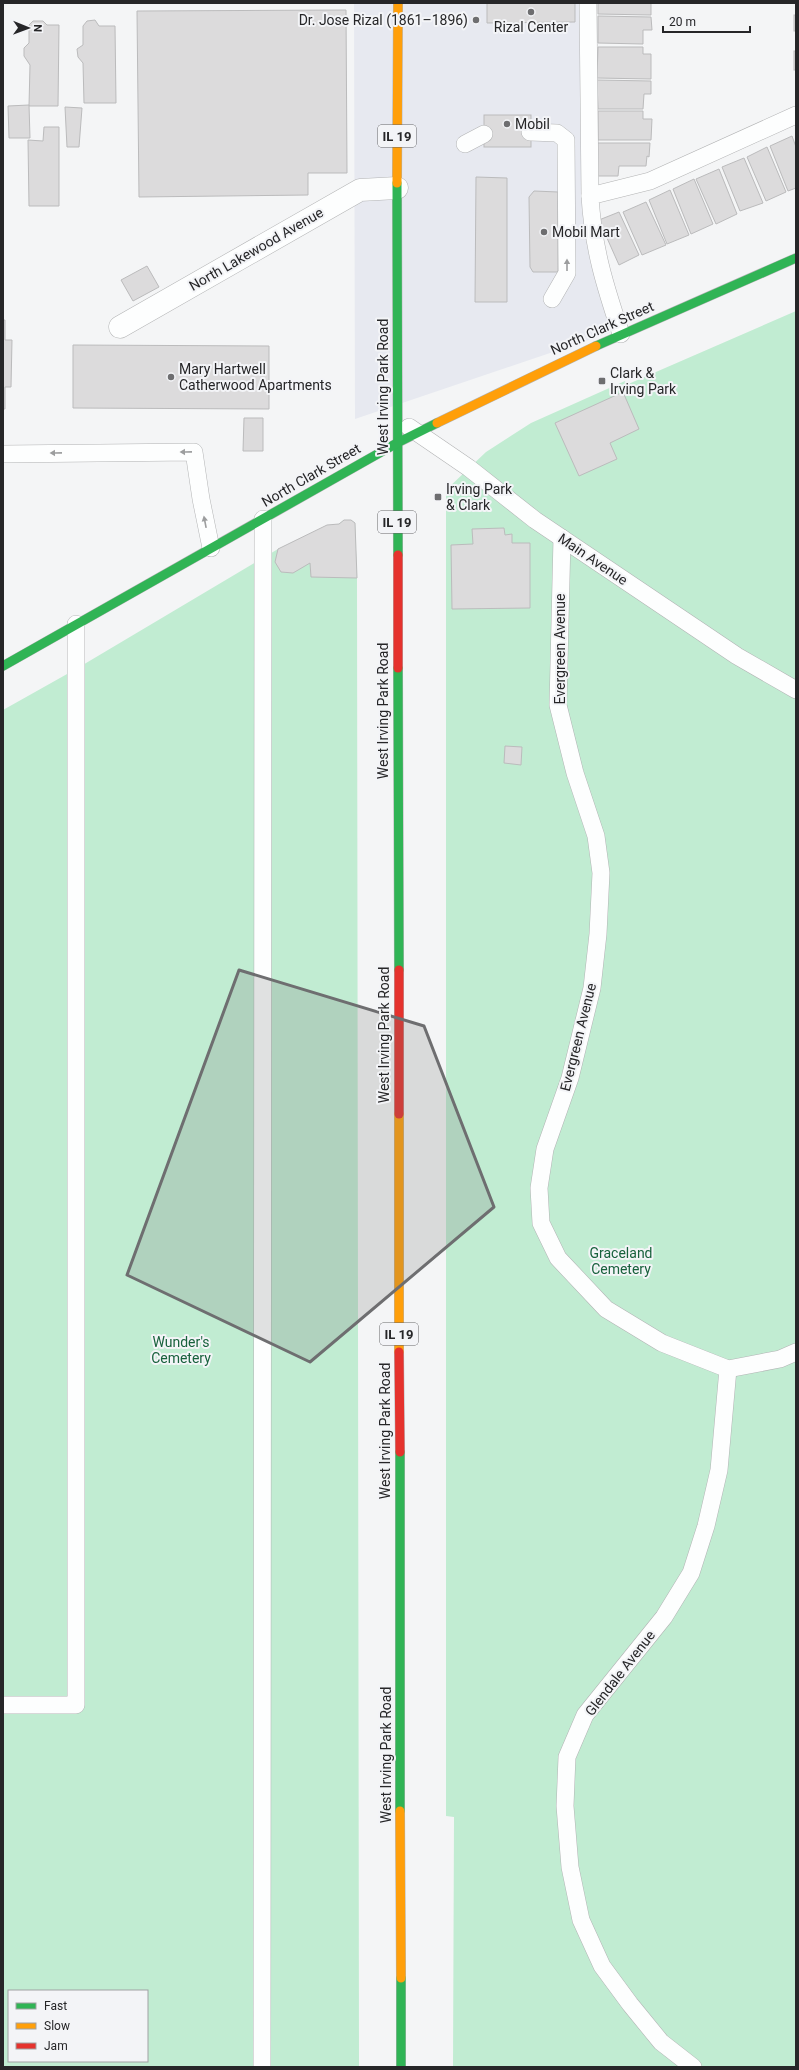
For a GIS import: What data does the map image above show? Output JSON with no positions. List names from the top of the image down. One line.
{"streets":{"main road":["IL 19","North Clark Street","West Irving Park Road"],"street":["North Lakewood Avenue"],"lane":["Main Avenue","Evergreen Avenue","Glendale Avenue"]},"crossings":[["North Lakewood Avenue","West Irving Park Road"],["North Clark Street","West Irving Park Road"],["North Clark Street","Main Avenue"],["West Irving Park Road","Main Avenue"],["Main Avenue","Evergreen Avenue"],["Evergreen Avenue","Glendale Avenue"]],"parks":["Graceland Cemetery","Wunder's Cemetery"],"places":{"other":["Rizal Center","Dr. Jose Rizal (1861–1896)","Mobil","Mobil Mart","Mary Hartwell Catherwood Apartments"],"transit":["Clark & Irving Park","Irving Park & Clark"]},"legend":["Fast","Slow","Jam"],"scale_bar":"20 m","north":"right"}
